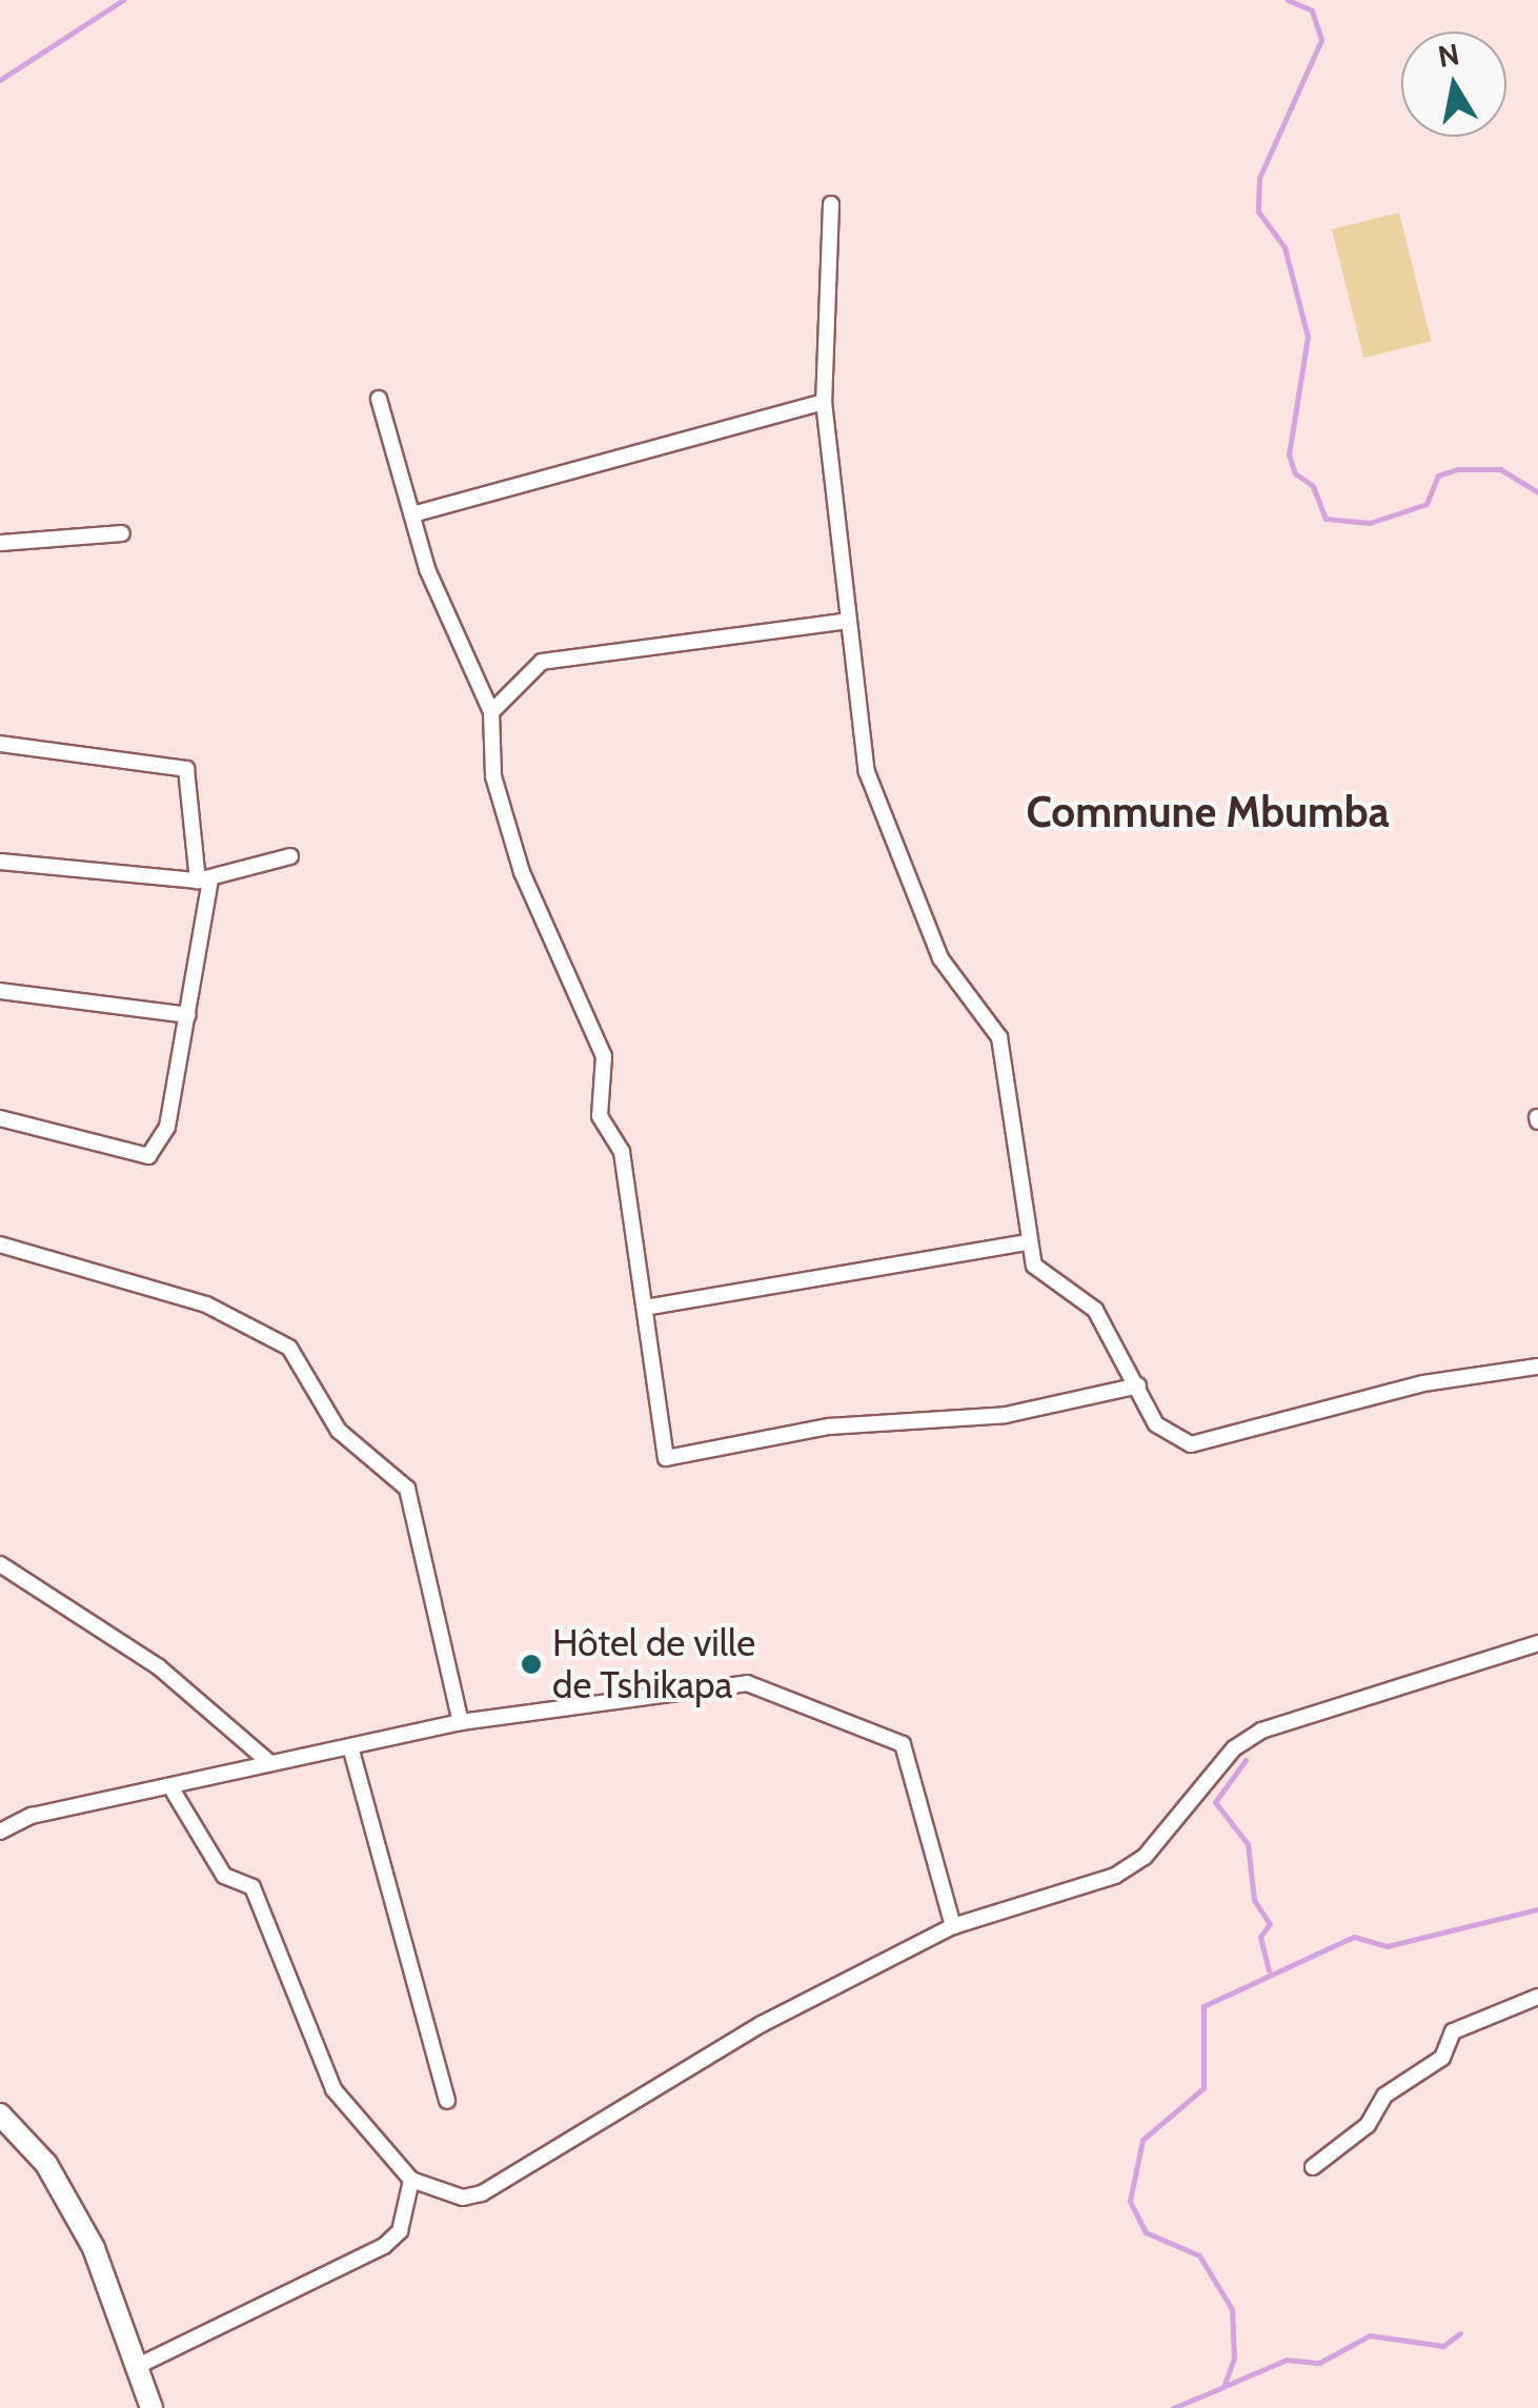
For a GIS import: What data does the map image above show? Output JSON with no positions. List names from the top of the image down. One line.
{"districts":["Commune Mbumba"],"places":["Hôtel de ville de Tshikapa"],"north":"top"}
